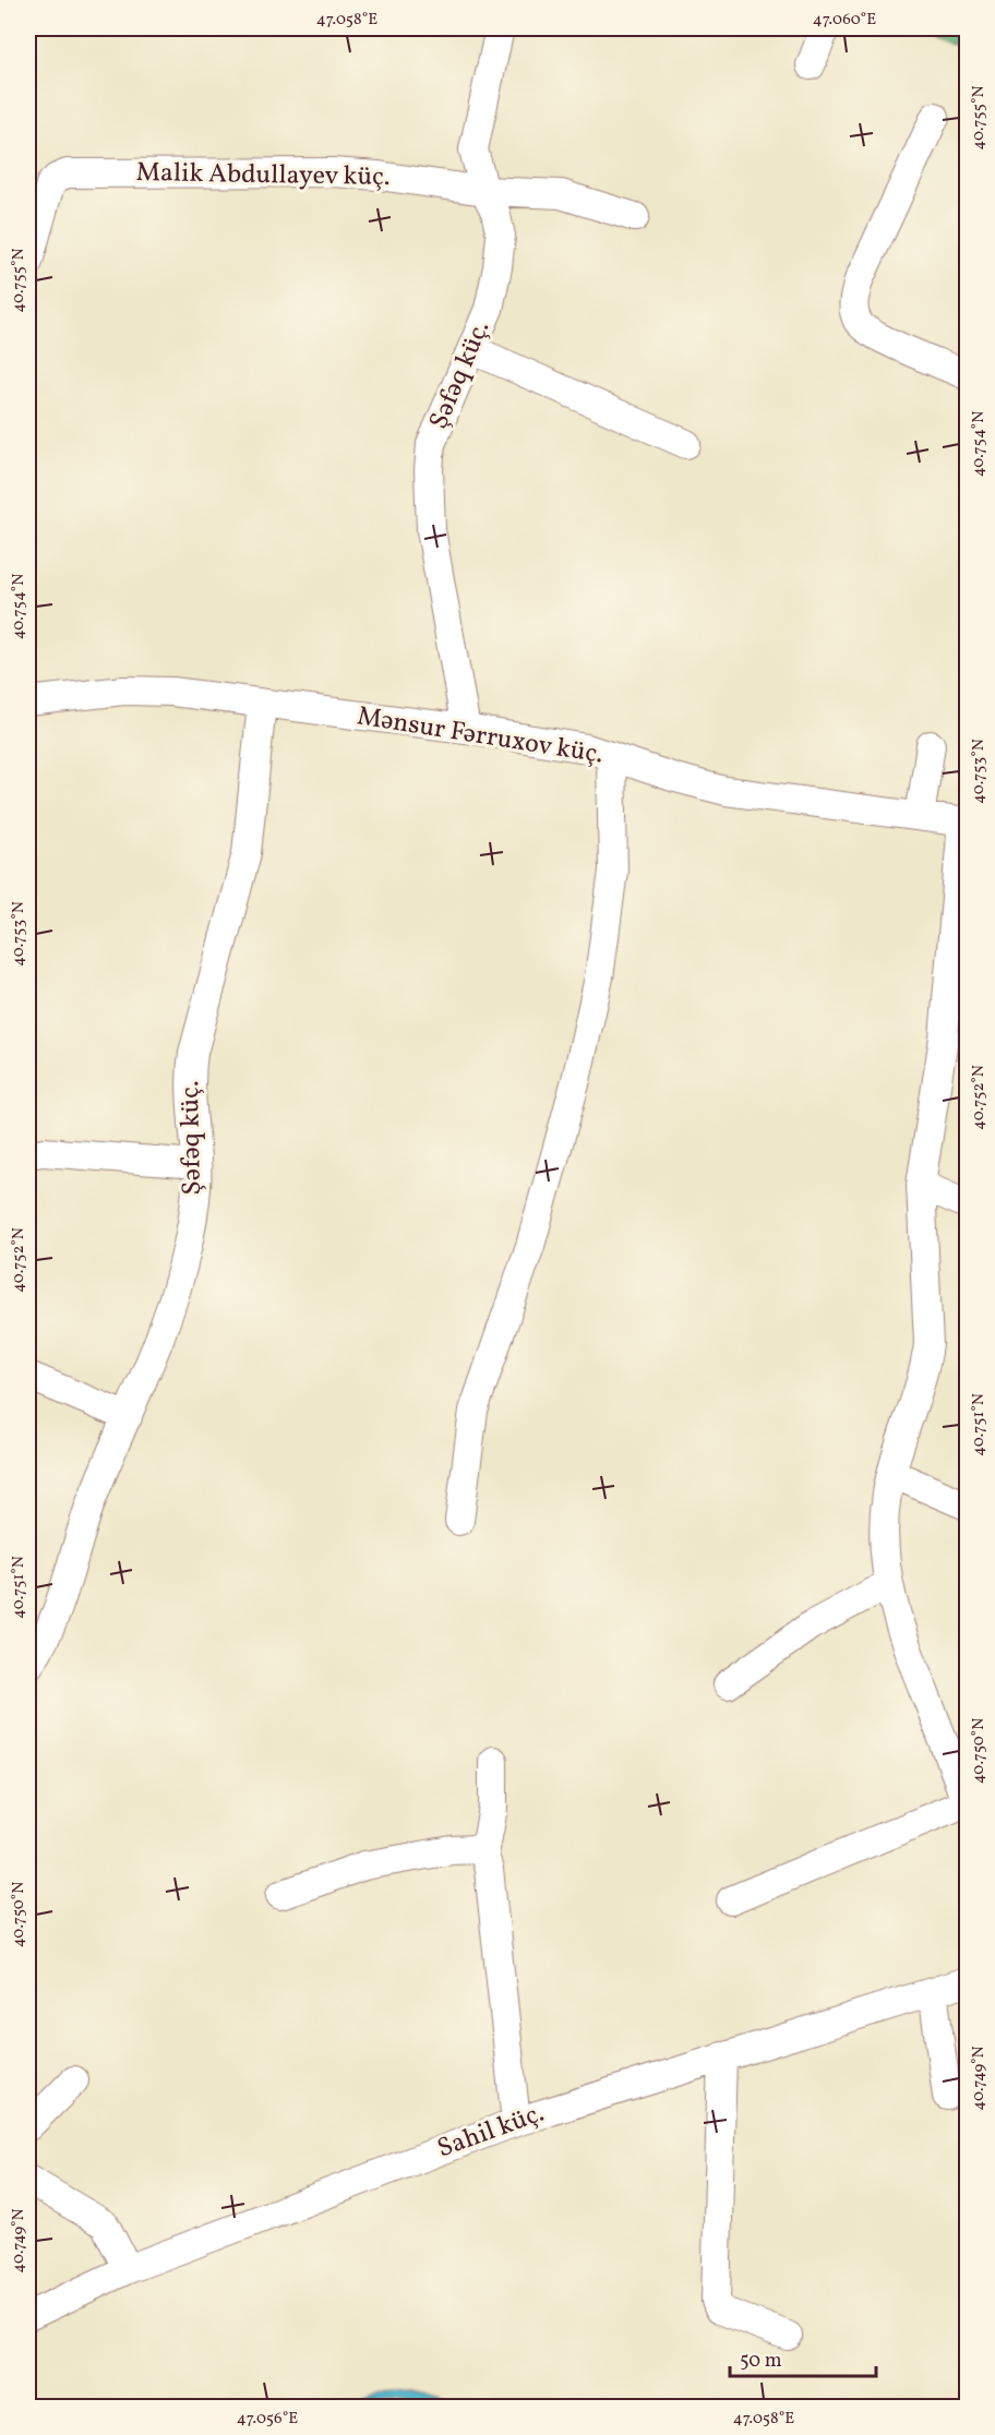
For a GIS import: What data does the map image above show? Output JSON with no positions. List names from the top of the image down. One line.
{"streets":{"street":["Malik Abdullayev küç.","Şəfəq küç.","Mənsur Fərruxov küç.","Sahil küç."]},"crossings":[["Malik Abdullayev küç.","Şəfəq küç."],["Şəfəq küç.","Mənsur Fərruxov küç."]],"scale_bar":"50 m","coordinates":["47.058°E","47.060°E","40.755°N","40.754°N","40.753°N","40.752°N","40.751°N","40.750°N","40.749°N","47.056°E"]}
